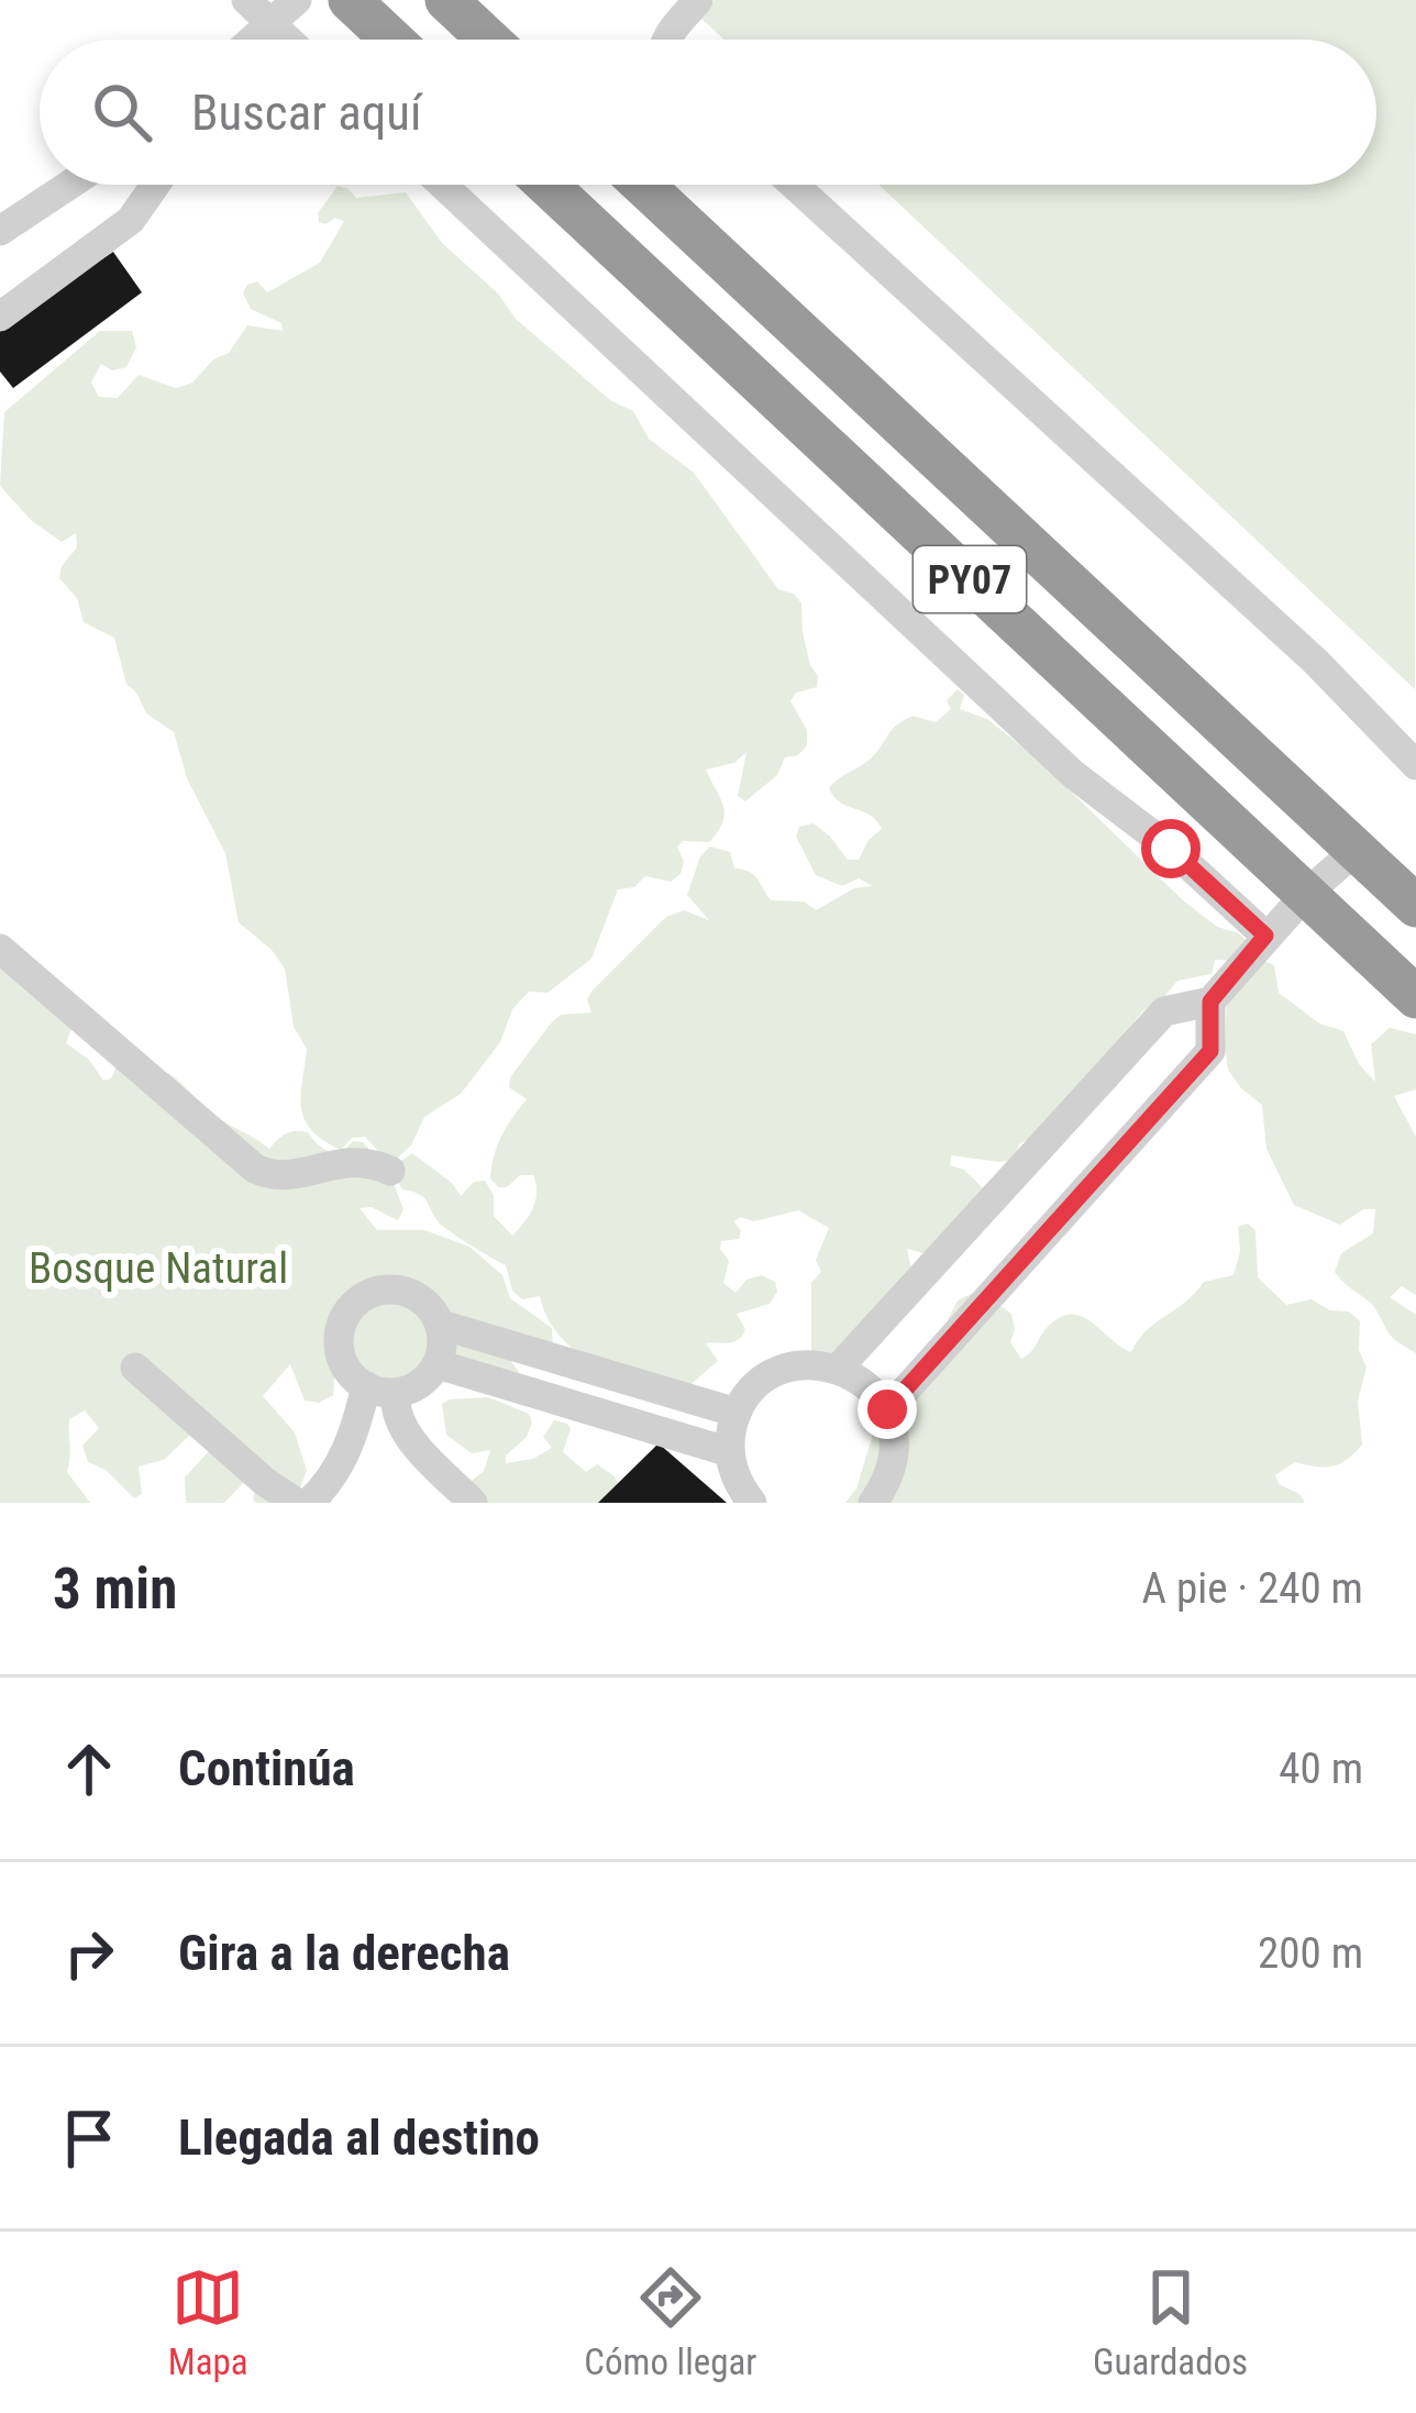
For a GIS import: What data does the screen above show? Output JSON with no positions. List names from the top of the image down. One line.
{"streets":{"highway":["PY07"]},"parks":["Bosque Natural"],"page":{"search":"Buscar aquí","heading":["3 min","A pie · 240 m"],"list":[["Continúa","40 m"],["Gira a la derecha","200 m"],"Llegada al destino"],"nav":["Mapa","Cómo llegar","Guardados"]}}
